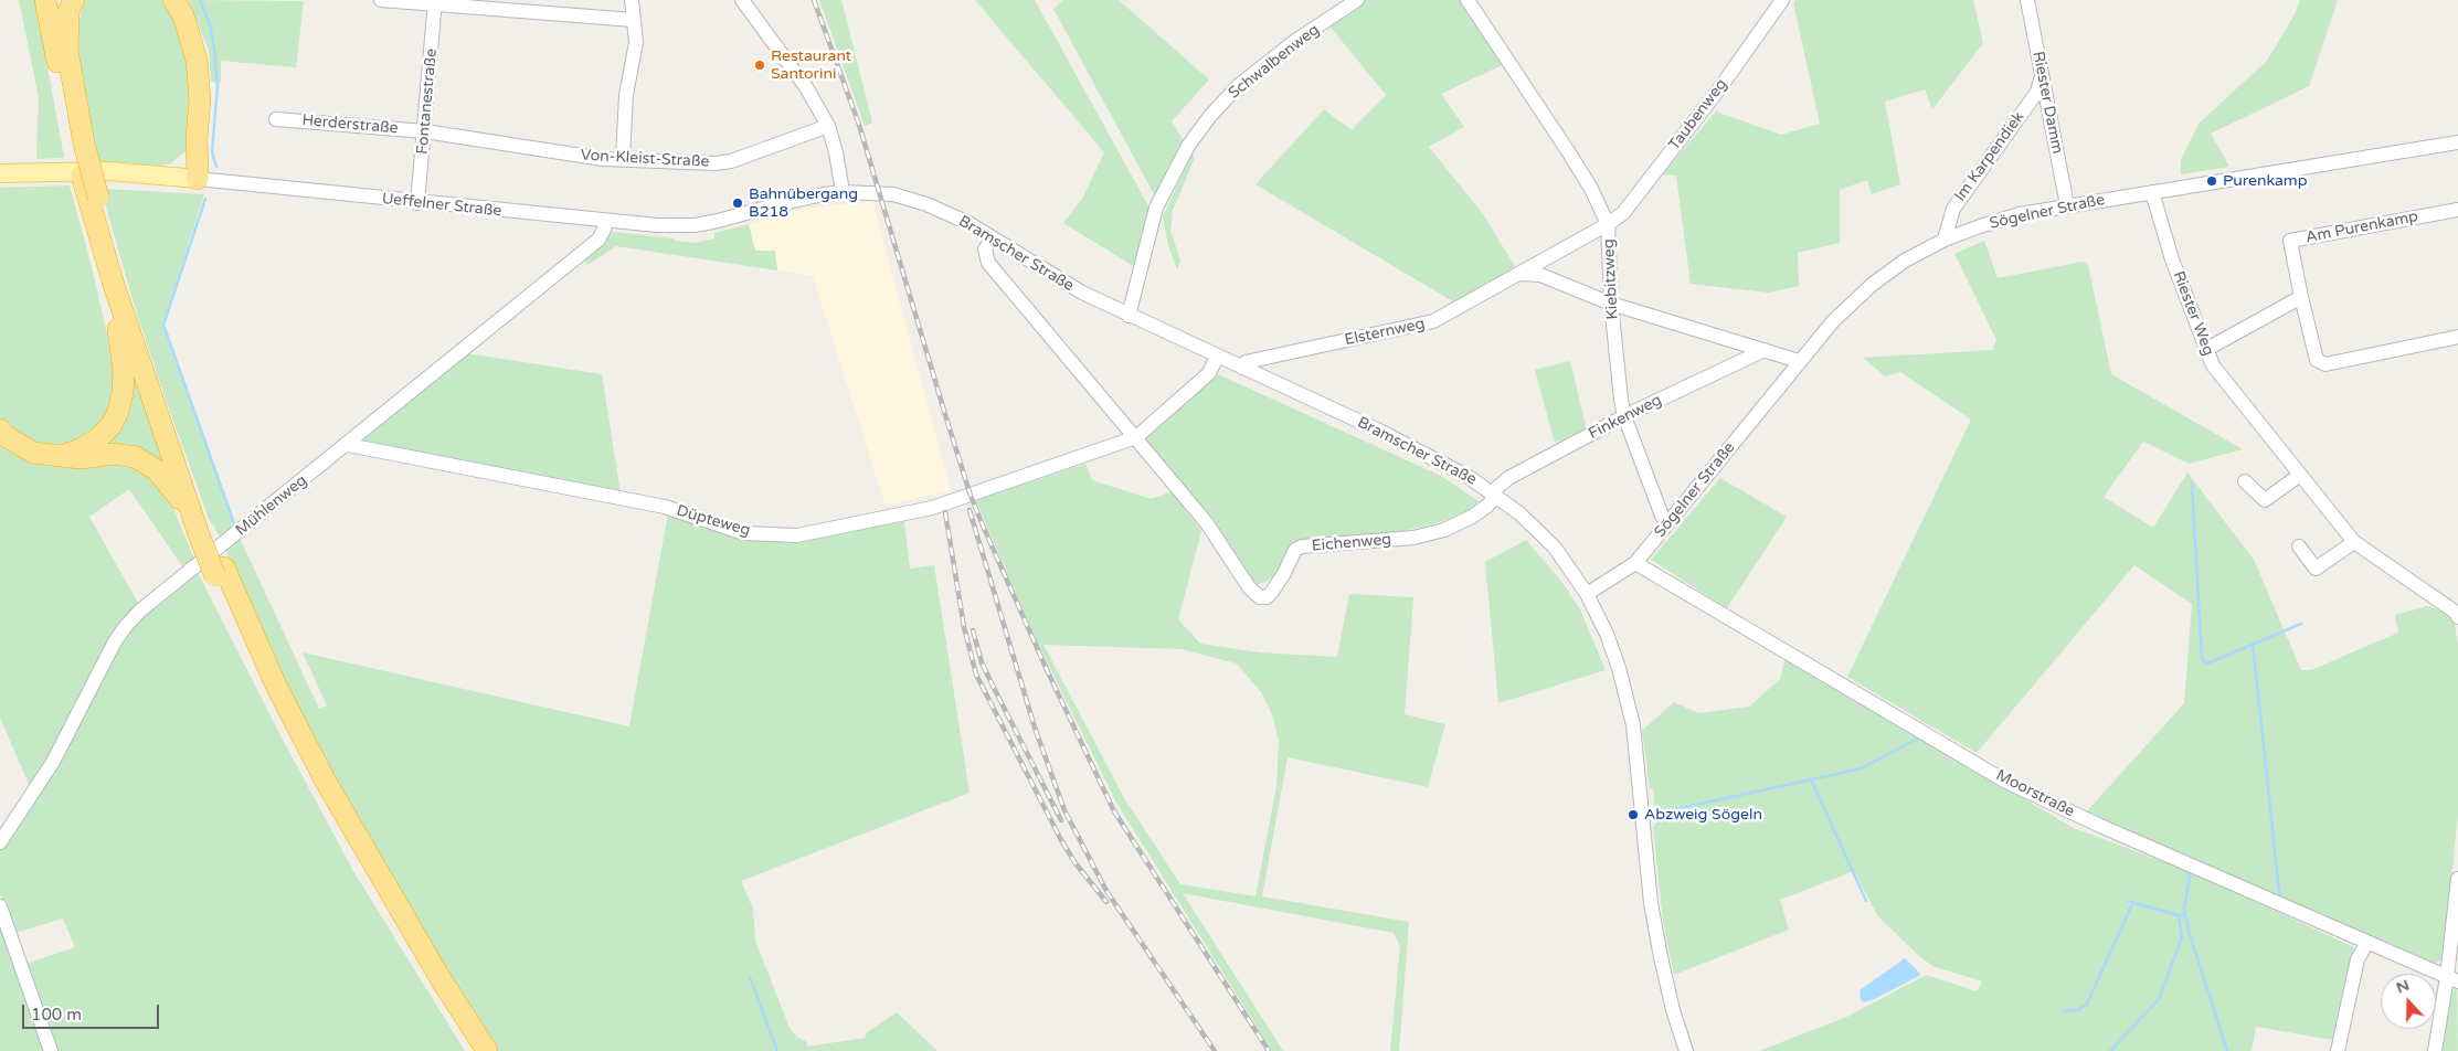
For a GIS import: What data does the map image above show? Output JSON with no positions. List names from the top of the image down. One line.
{"streets":{"main road":["Ueffelner Straße"],"street":["Schwalbenweg","Fontanestraße","Riester Damm","Taubenweg","Herderstraße","Im Karpendiek","Von-Kleist-Straße","Sögelner Straße","Am Purenkamp","Bramscher Straße","Kiebitzweg","Riester Weg","Elsternweg","Finkenweg","Mühlenweg","Düpteweg","Eichenweg","Moorstraße"]},"crossings":[["Schwalbenweg","Bramscher Straße"],["Fontanestraße","Herderstraße"],["Fontanestraße","Von-Kleist-Straße"],["Fontanestraße","Ueffelner Straße"],["Riester Damm","Im Karpendiek"],["Riester Damm","Sögelner Straße"],["Taubenweg","Kiebitzweg"],["Taubenweg","Elsternweg"],["Herderstraße","Von-Kleist-Straße"],["Im Karpendiek","Sögelner Straße"],["Ueffelner Straße","Bramscher Straße"],["Ueffelner Straße","Mühlenweg"],["Sögelner Straße","Bramscher Straße"],["Sögelner Straße","Kiebitzweg"],["Sögelner Straße","Riester Weg"],["Sögelner Straße","Moorstraße"],["Bramscher Straße","Elsternweg"],["Bramscher Straße","Finkenweg"],["Bramscher Straße","Eichenweg"],["Kiebitzweg","Elsternweg"],["Kiebitzweg","Finkenweg"],["Finkenweg","Eichenweg"],["Mühlenweg","Düpteweg"],["Düpteweg","Eichenweg"]],"places":["Restaurant Santorini","Purenkamp","Bahnübergang B218","Abzweig Sögeln"],"scale_bar":"100 m","north":"top"}
